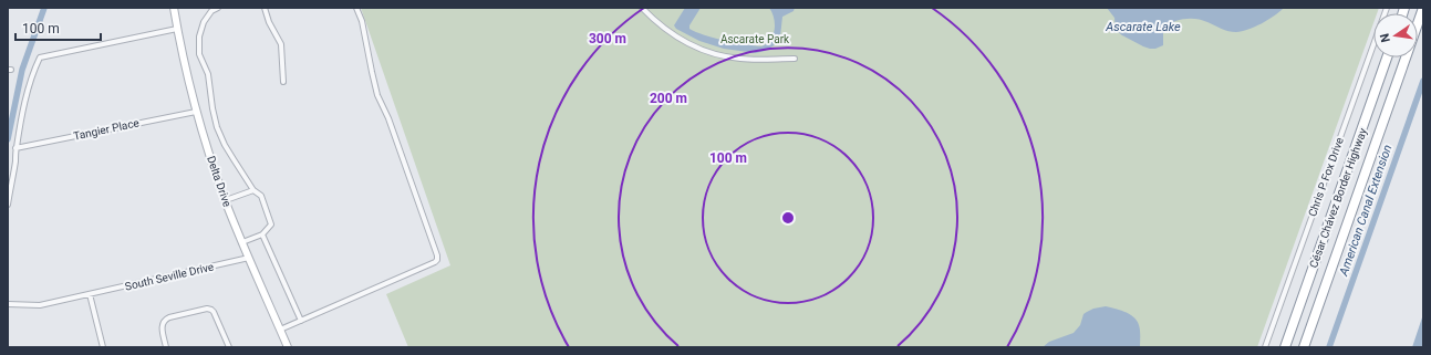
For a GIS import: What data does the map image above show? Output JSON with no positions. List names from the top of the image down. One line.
{"streets":{"highway":["César Chávez Border Highway"],"main road":["Delta Drive"],"street":["Tangier Place","Chris P Fox Drive","South Seville Drive"]},"crossings":[["Tangier Place","Delta Drive"],["Delta Drive","South Seville Drive"]],"water":["Ascarate Lake","American Canal Extension"],"parks":["Ascarate Park"],"scale_bar":"100 m","north":"left","rings":["300 m","200 m","100 m"]}
